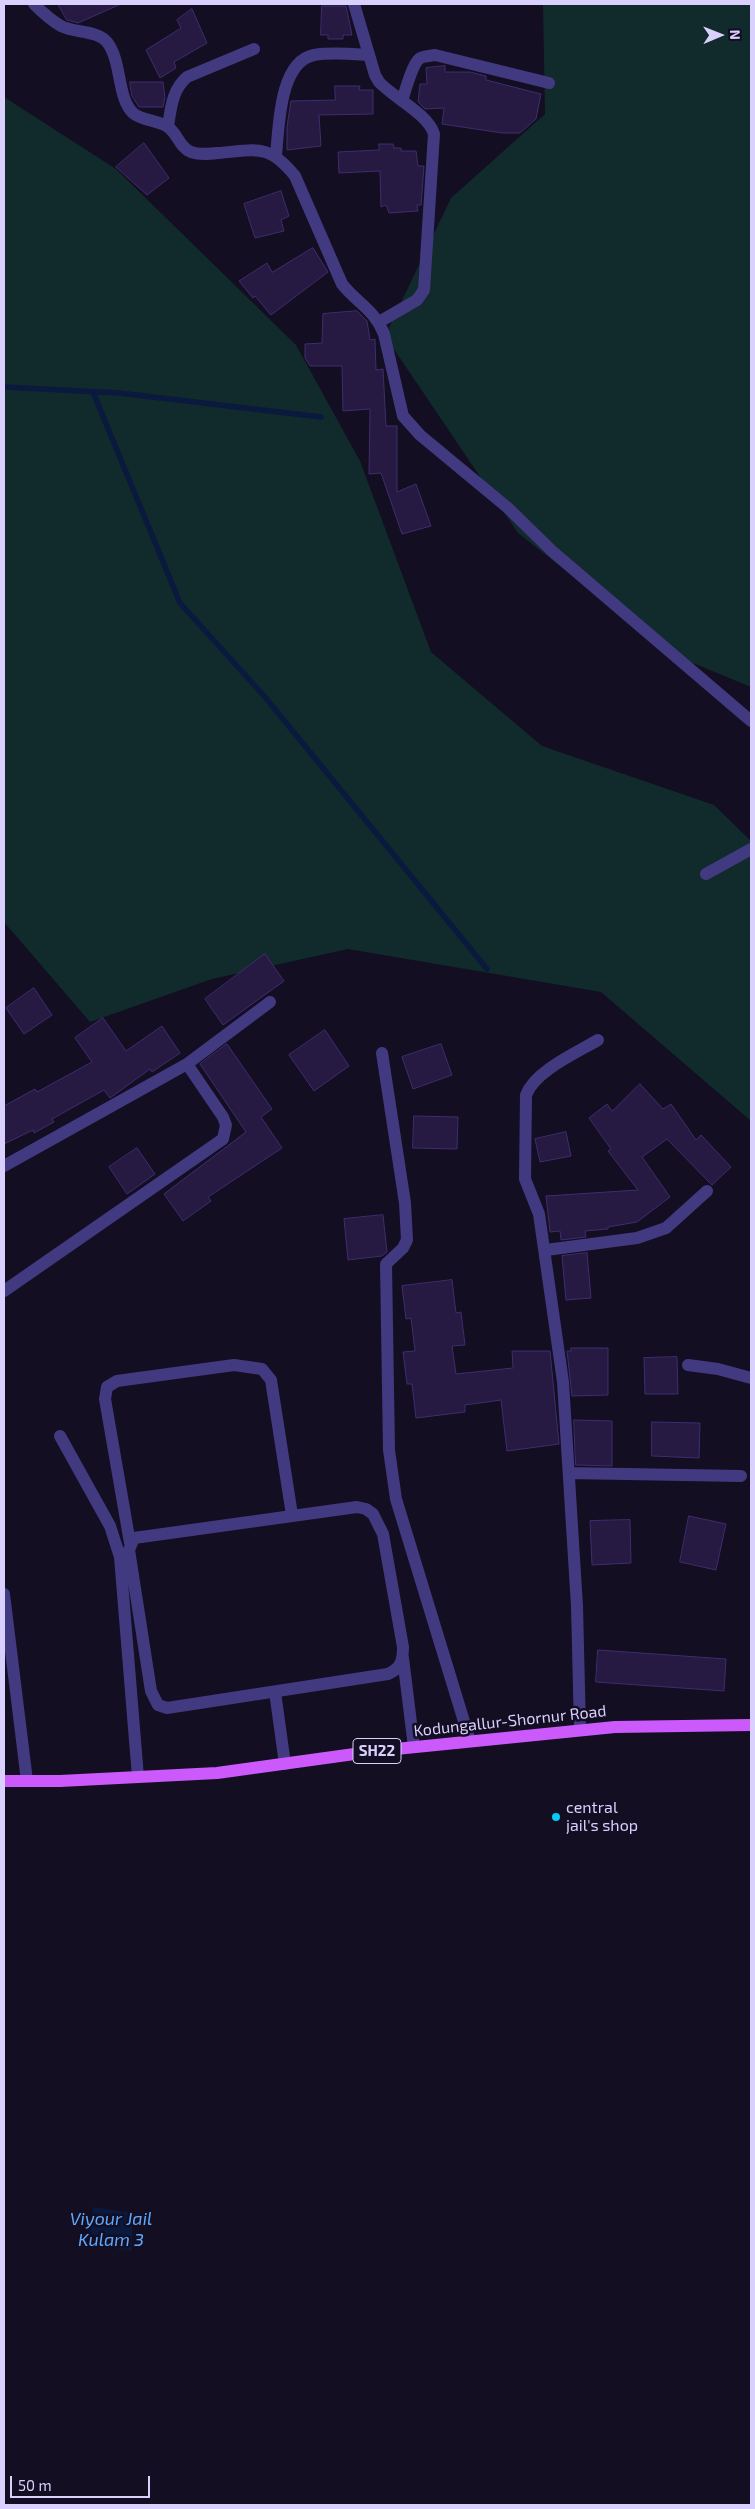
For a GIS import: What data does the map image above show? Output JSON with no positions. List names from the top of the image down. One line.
{"streets":{"main road":["Kodungallur-Shornur Road","SH22"]},"water":["Viyour Jail Kulam 3"],"places":["central jail's shop"],"scale_bar":"50 m","north":"right"}
